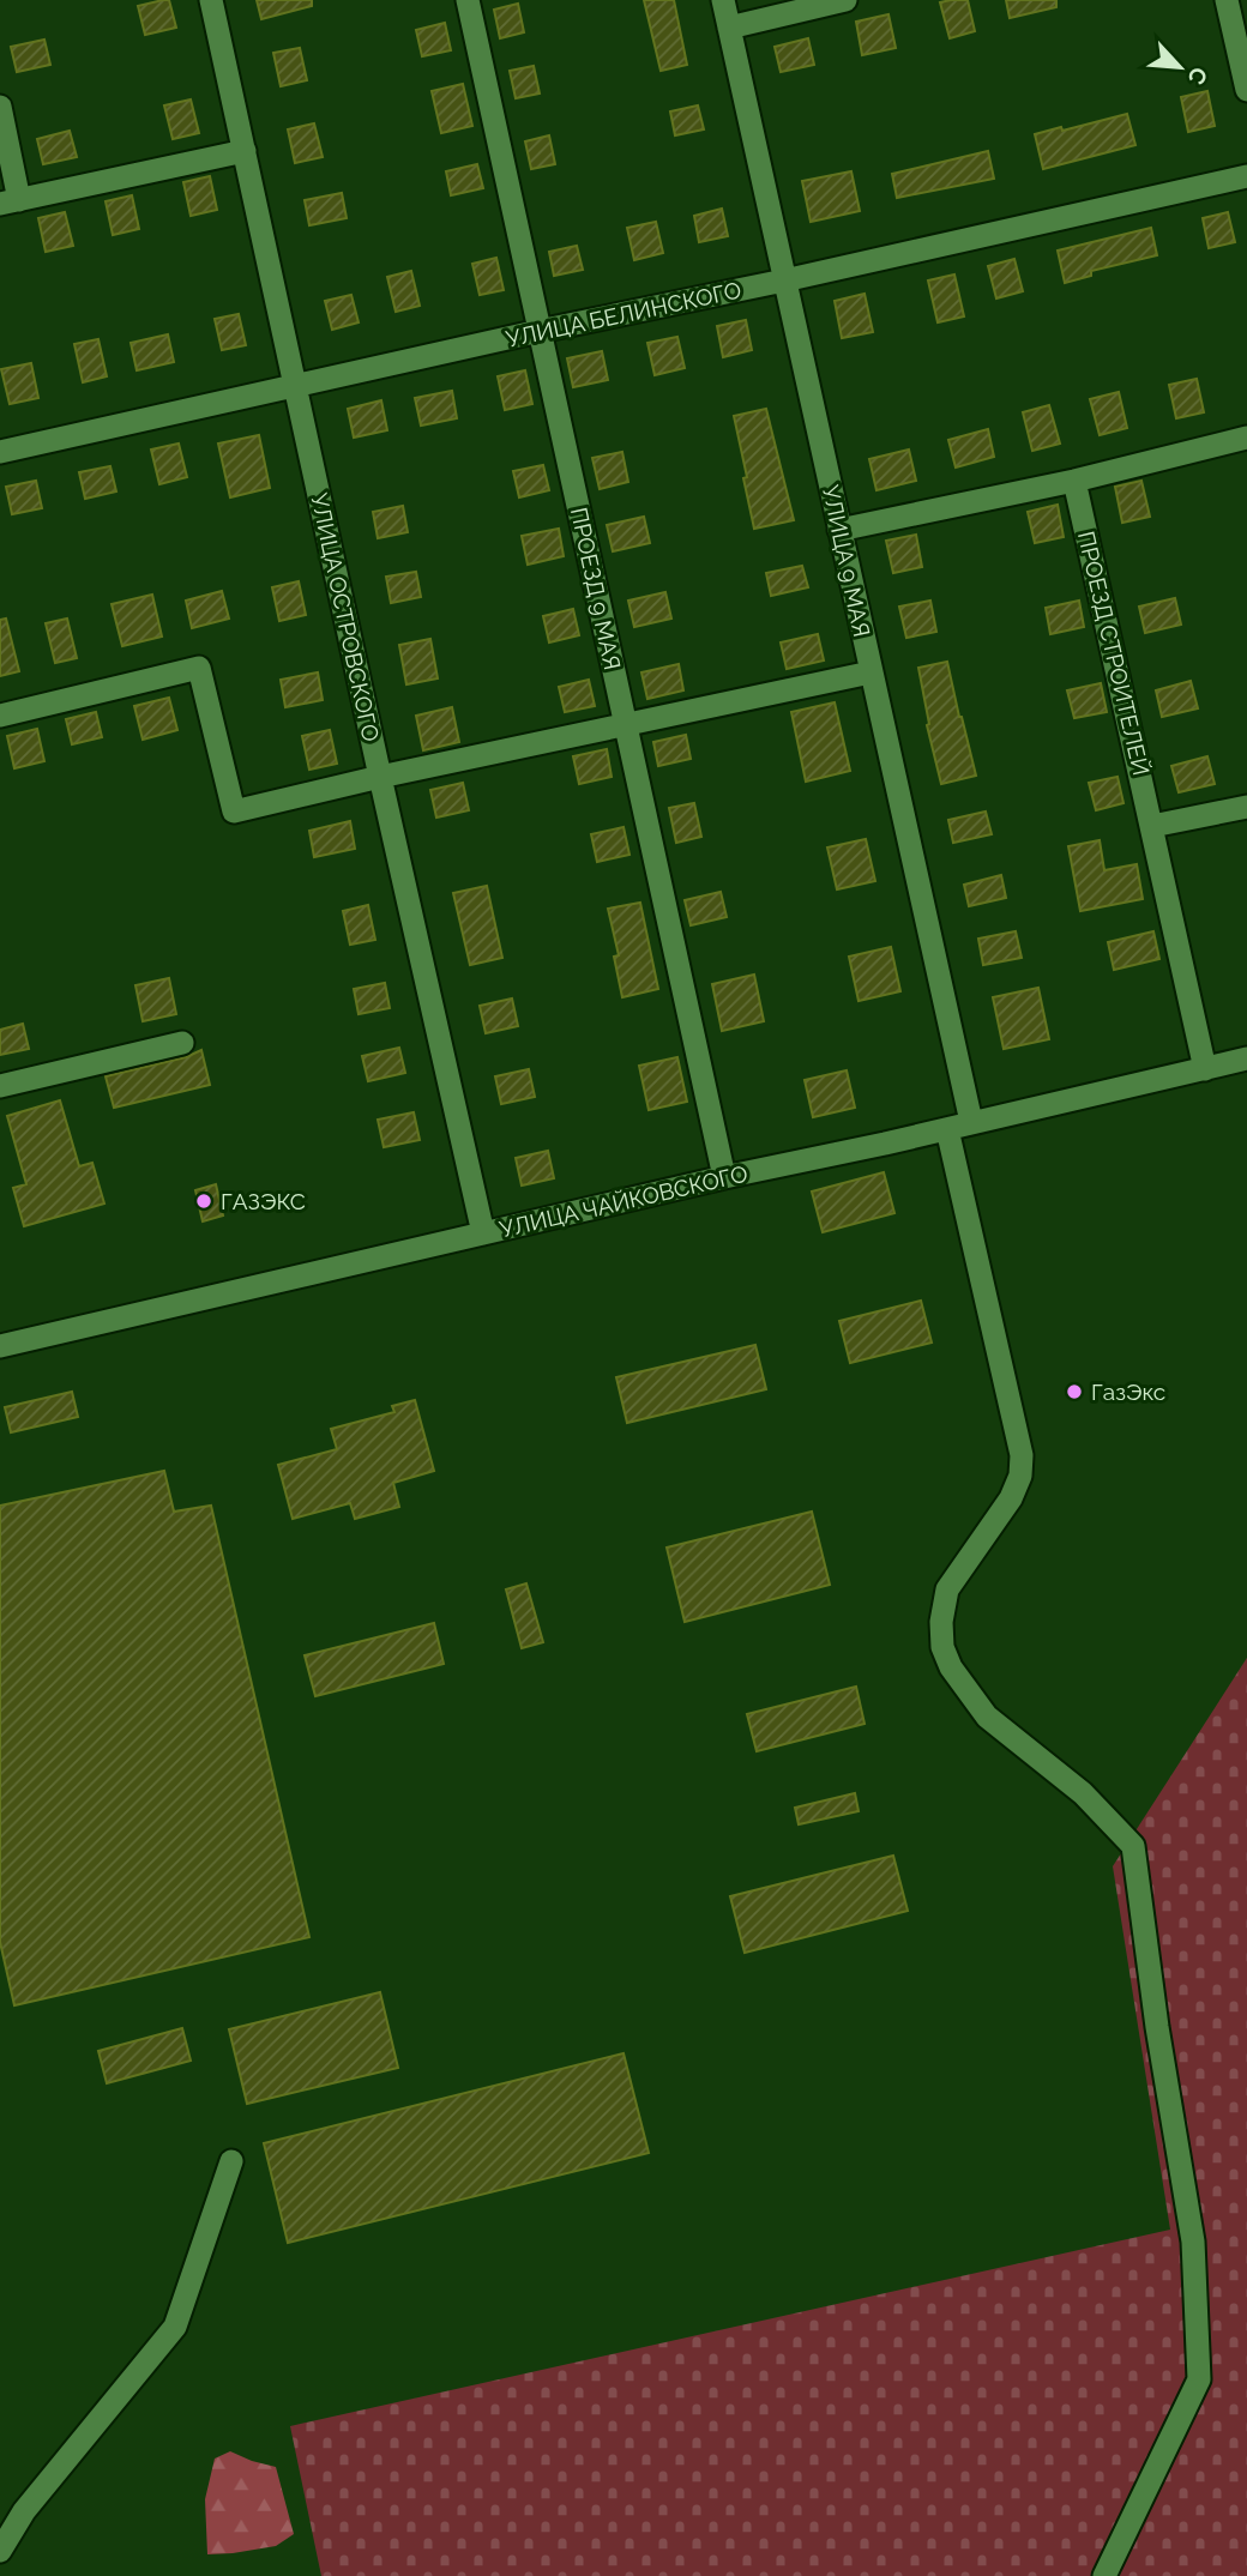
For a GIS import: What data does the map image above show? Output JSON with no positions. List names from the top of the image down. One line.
{"streets":{"street":["УЛИЦА БЕЛИНСКОГО","УЛИЦА 9 МАЯ","ПРОЕЗД 9 МАЯ","УЛИЦА ОСТРОВСКОГО","ПРОЕЗД СТРОИТЕЛЕЙ","УЛИЦА ЧАЙКОВСКОГО"]},"crossings":[["УЛИЦА БЕЛИНСКОГО","УЛИЦА 9 МАЯ"],["УЛИЦА БЕЛИНСКОГО","ПРОЕЗД 9 МАЯ"],["УЛИЦА БЕЛИНСКОГО","УЛИЦА ОСТРОВСКОГО"],["УЛИЦА 9 МАЯ","УЛИЦА ЧАЙКОВСКОГО"],["ПРОЕЗД 9 МАЯ","УЛИЦА ЧАЙКОВСКОГО"],["УЛИЦА ОСТРОВСКОГО","УЛИЦА ЧАЙКОВСКОГО"],["ПРОЕЗД СТРОИТЕЛЕЙ","УЛИЦА ЧАЙКОВСКОГО"]],"places":["ГАЗЭКС","ГазЭкс"],"north":"bottom right"}
